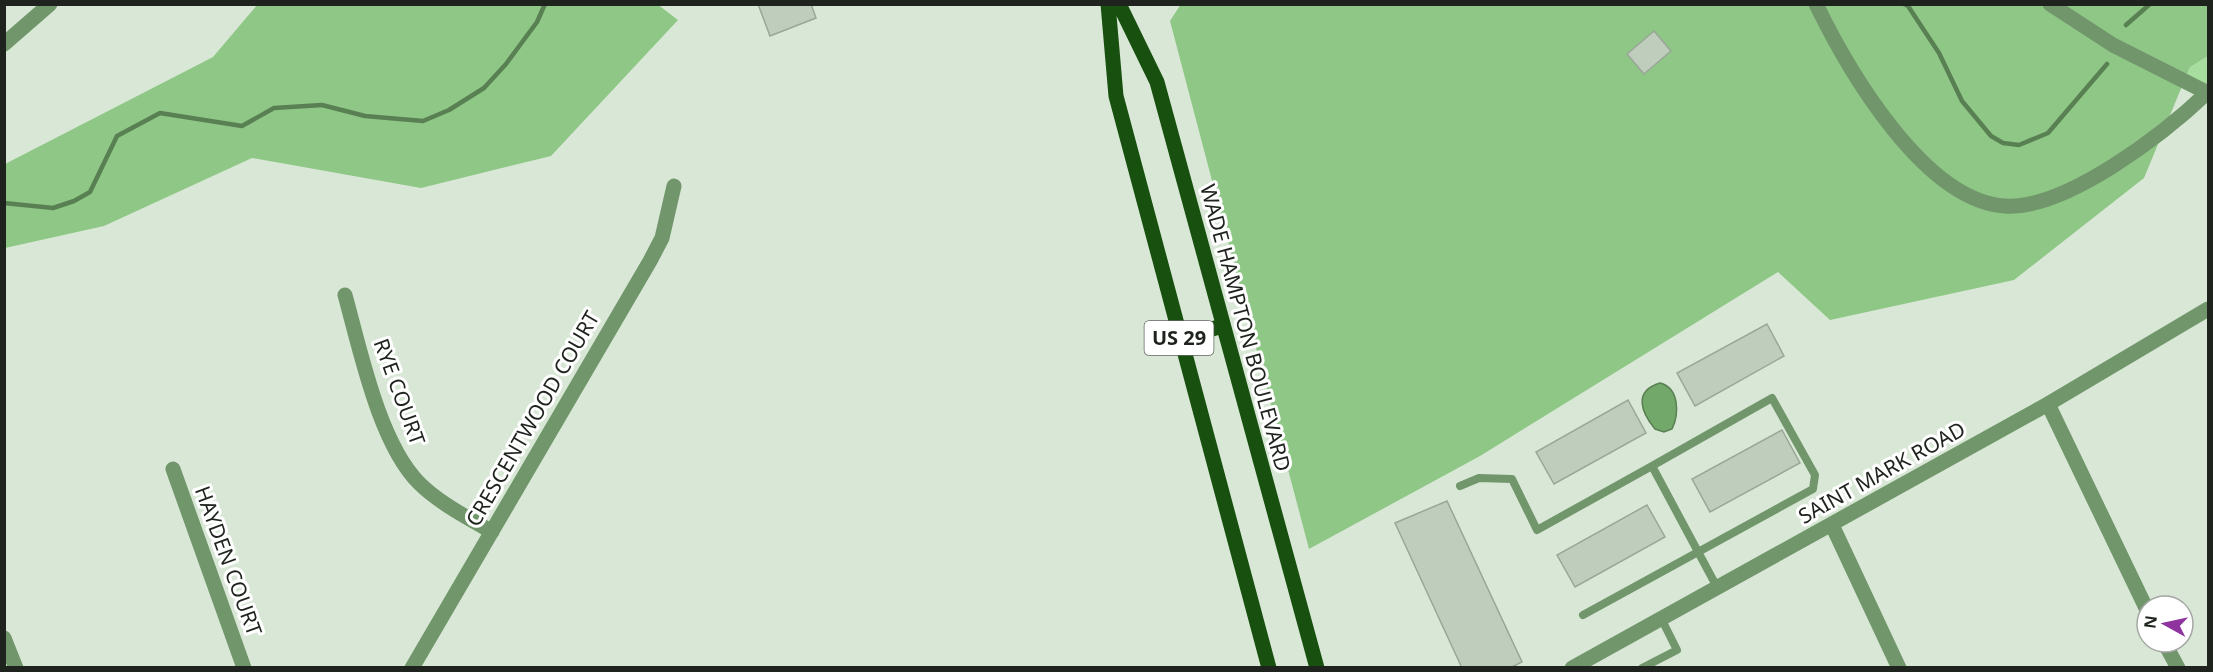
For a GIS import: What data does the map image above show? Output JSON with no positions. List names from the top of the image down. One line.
{"streets":{"main road":["WADE HAMPTON BOULEVARD","US 29"],"street":["RYE COURT","CRESCENTWOOD COURT","SAINT MARK ROAD","HAYDEN COURT"]},"crossings":[["RYE COURT","CRESCENTWOOD COURT"]],"north":"left"}
